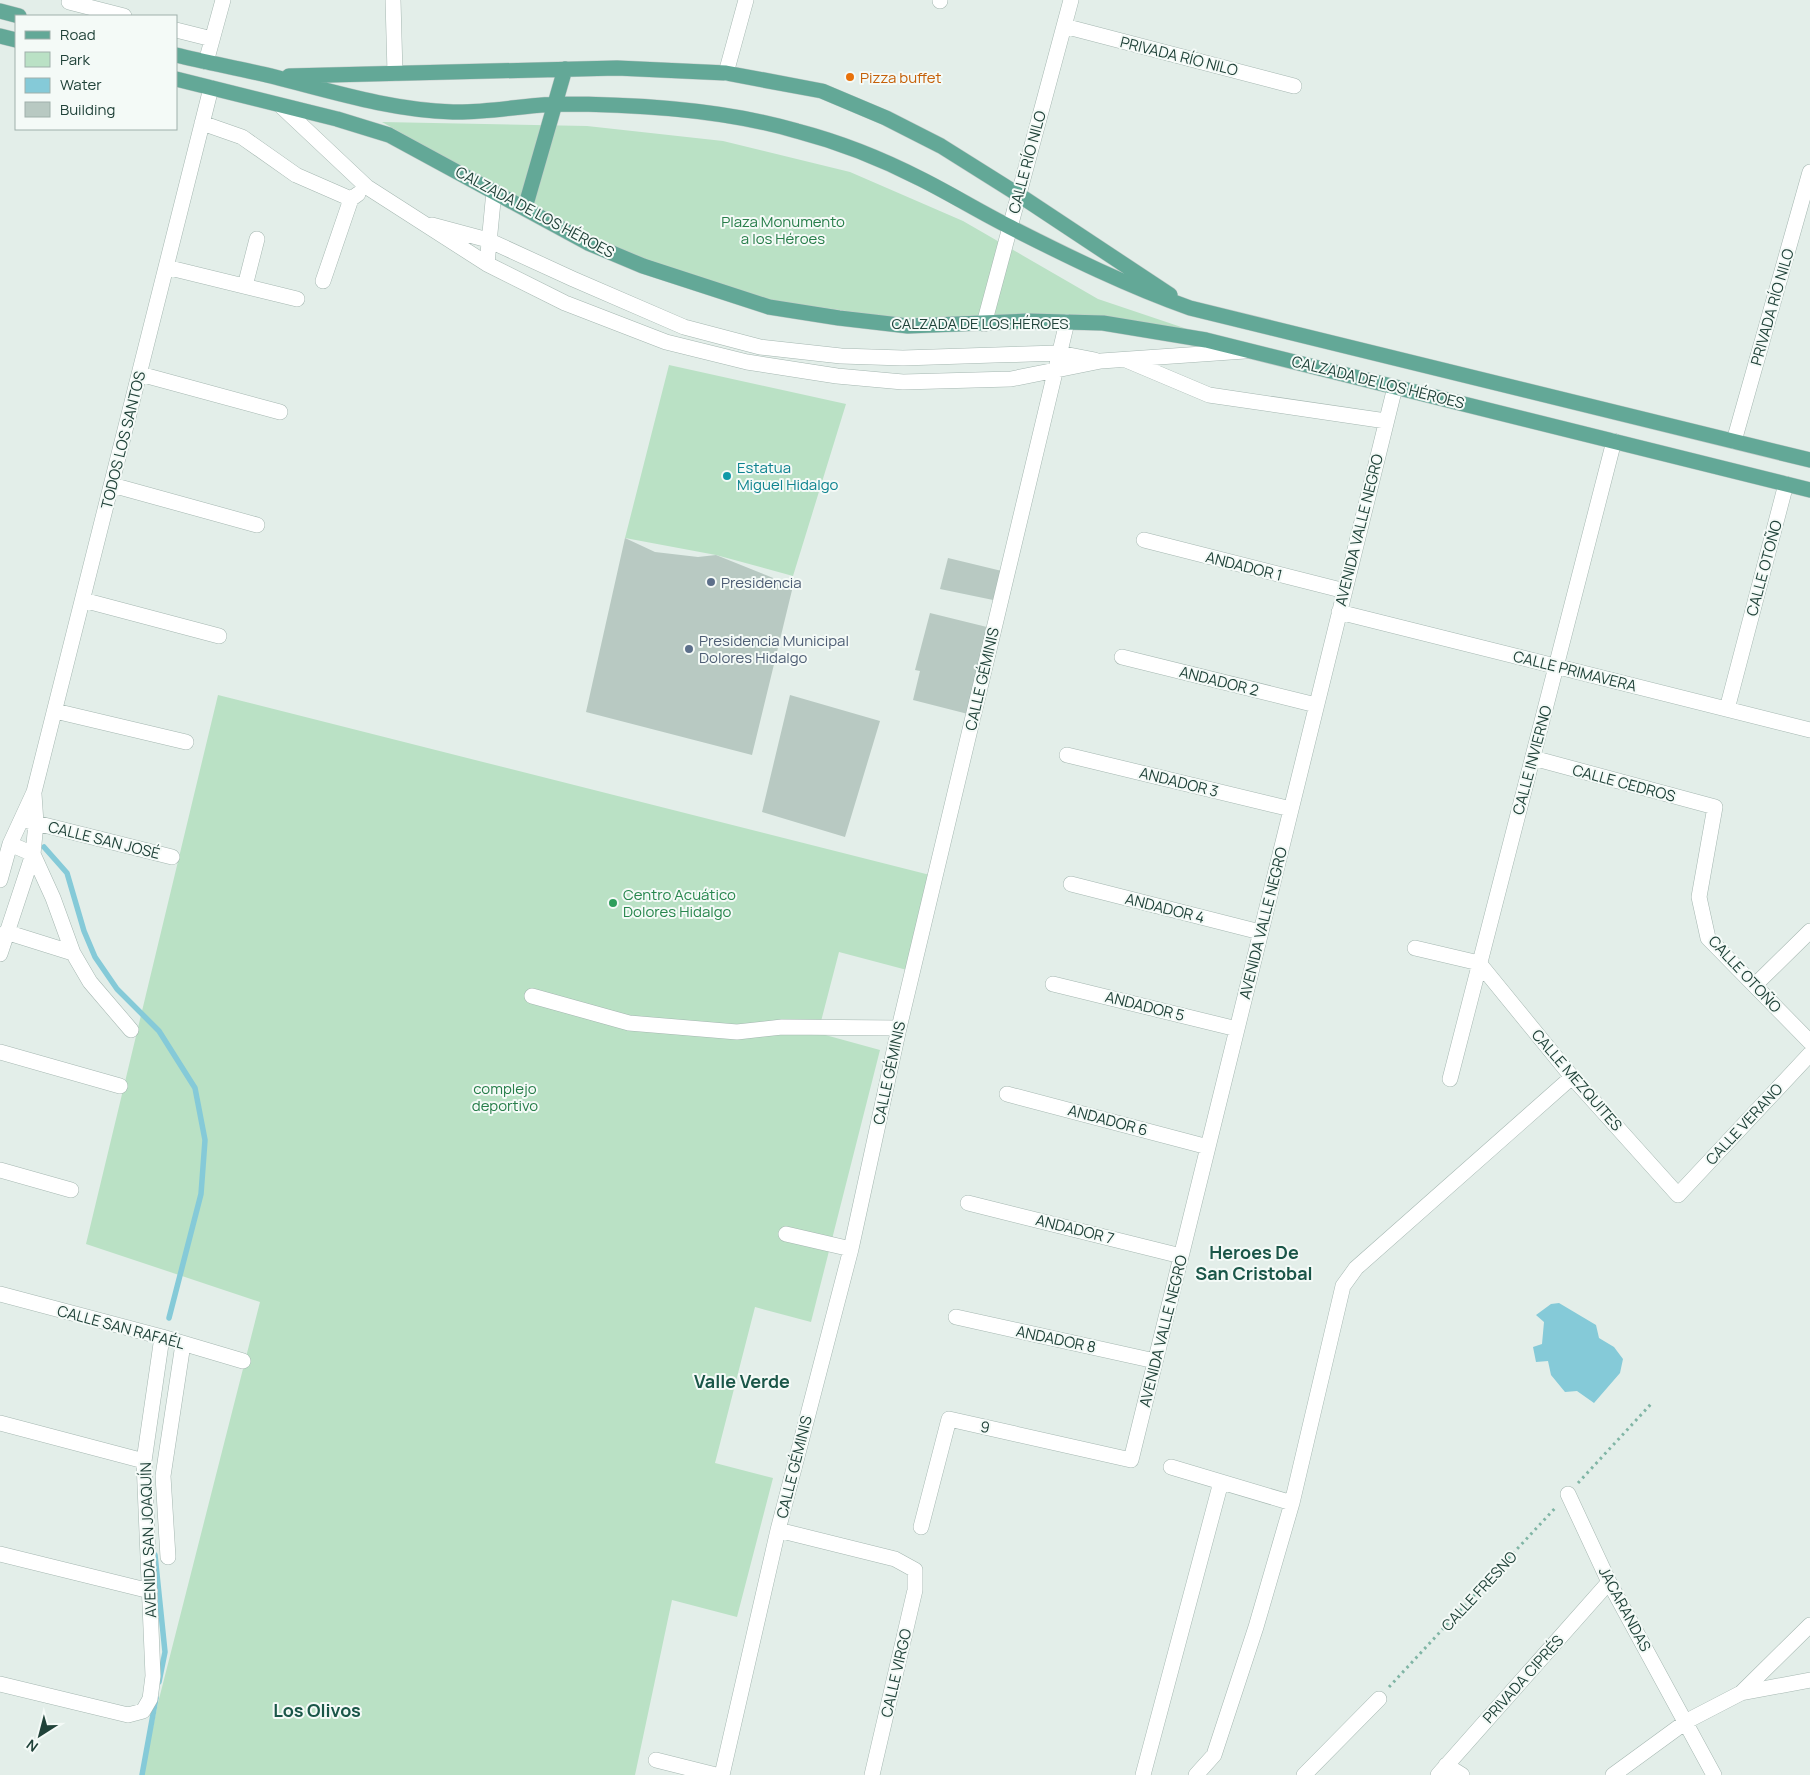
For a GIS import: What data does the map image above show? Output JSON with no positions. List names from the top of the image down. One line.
{"streets":{"main road":["CALZADA DE LOS HÉROES"],"street":["PRIVADA RÍO NILO","CALLE RÍO NILO","TODOS LOS SANTOS","AVENIDA VALLE NEGRO","ANDADOR 1","CALLE OTOÑO","CALLE PRIMAVERA","CALLE GÉMINIS","ANDADOR 2","CALLE INVIERNO","ANDADOR 3","CALLE CEDROS","CALLE SAN JOSÉ","ANDADOR 4","ANDADOR 5","CALLE MEZQUITES","ANDADOR 6","CALLE VERANO","ANDADOR 7","CALLE SAN RAFAÉL","ANDADOR 8","9","AVENIDA SAN JOAQUÍN","JACARANDAS","CALLE VIRGO","PRIVADA CIPRÉS"],"path":["CALLE FRESNO"]},"crossings":[["PRIVADA RÍO NILO","CALLE RÍO NILO"],["PRIVADA RÍO NILO","CALZADA DE LOS HÉROES"],["CALLE RÍO NILO","CALZADA DE LOS HÉROES"],["CALZADA DE LOS HÉROES","TODOS LOS SANTOS"],["CALZADA DE LOS HÉROES","AVENIDA VALLE NEGRO"],["CALZADA DE LOS HÉROES","CALLE OTOÑO"],["CALZADA DE LOS HÉROES","CALLE GÉMINIS"],["CALZADA DE LOS HÉROES","CALLE INVIERNO"],["TODOS LOS SANTOS","CALLE SAN JOSÉ"],["AVENIDA VALLE NEGRO","ANDADOR 1"],["AVENIDA VALLE NEGRO","CALLE PRIMAVERA"],["AVENIDA VALLE NEGRO","ANDADOR 2"],["AVENIDA VALLE NEGRO","ANDADOR 3"],["AVENIDA VALLE NEGRO","ANDADOR 4"],["AVENIDA VALLE NEGRO","ANDADOR 5"],["AVENIDA VALLE NEGRO","ANDADOR 6"],["AVENIDA VALLE NEGRO","ANDADOR 7"],["AVENIDA VALLE NEGRO","ANDADOR 8"],["AVENIDA VALLE NEGRO","9"],["CALLE OTOÑO","CALLE PRIMAVERA"],["CALLE OTOÑO","CALLE CEDROS"],["CALLE PRIMAVERA","CALLE INVIERNO"],["CALLE GÉMINIS","CALLE VIRGO"],["CALLE INVIERNO","CALLE CEDROS"],["CALLE INVIERNO","CALLE MEZQUITES"],["CALLE MEZQUITES","CALLE VERANO"],["CALLE SAN RAFAÉL","AVENIDA SAN JOAQUÍN"],["CALLE FRESNO","JACARANDAS"],["JACARANDAS","PRIVADA CIPRÉS"]],"districts":["Heroes De San Cristobal","Valle Verde","Los Olivos"],"parks":["Plaza Monumento a los Héroes","complejo deportivo"],"places":["Pizza buffet","Estatua Miguel Hidalgo","Presidencia","Presidencia Municipal Dolores Hidalgo","Centro Acuático Dolores Hidalgo"],"legend":["Road","Park","Water","Building"],"north":"bottom left"}
